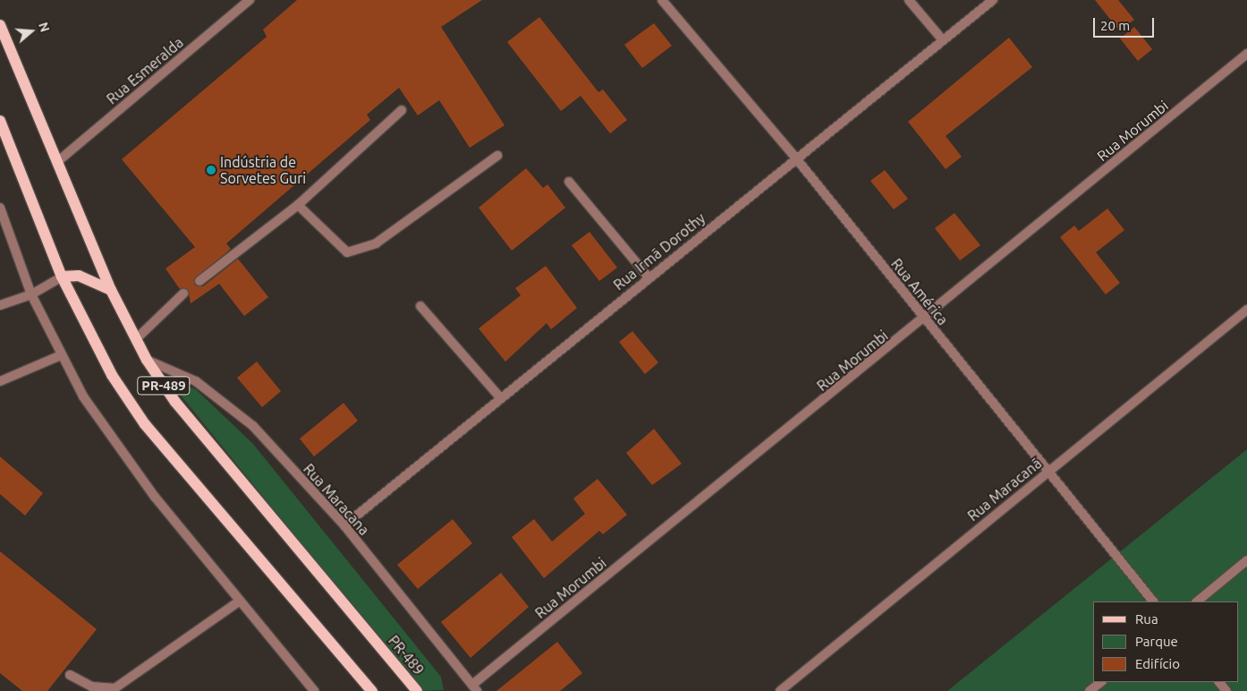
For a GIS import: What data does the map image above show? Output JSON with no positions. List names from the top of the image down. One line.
{"streets":{"main road":["PR-489"],"street":["Rua Esmeralda","Rua Morumbi","Rua Irmã Dorothy","Rua América","Rua Maracanã","Rua Maracana"]},"crossings":[["Rua Esmeralda","PR-489"],["Rua Morumbi","Rua América"],["Rua Morumbi","Rua Maracana"],["Rua Irmã Dorothy","Rua América"],["Rua Irmã Dorothy","Rua Maracana"],["Rua América","Rua Maracanã"],["PR-489","Rua Maracana"]],"places":["Indústria de Sorvetes Guri"],"legend":["Rua","Parque","Edifício"],"scale_bar":"20 m","north":"right"}
